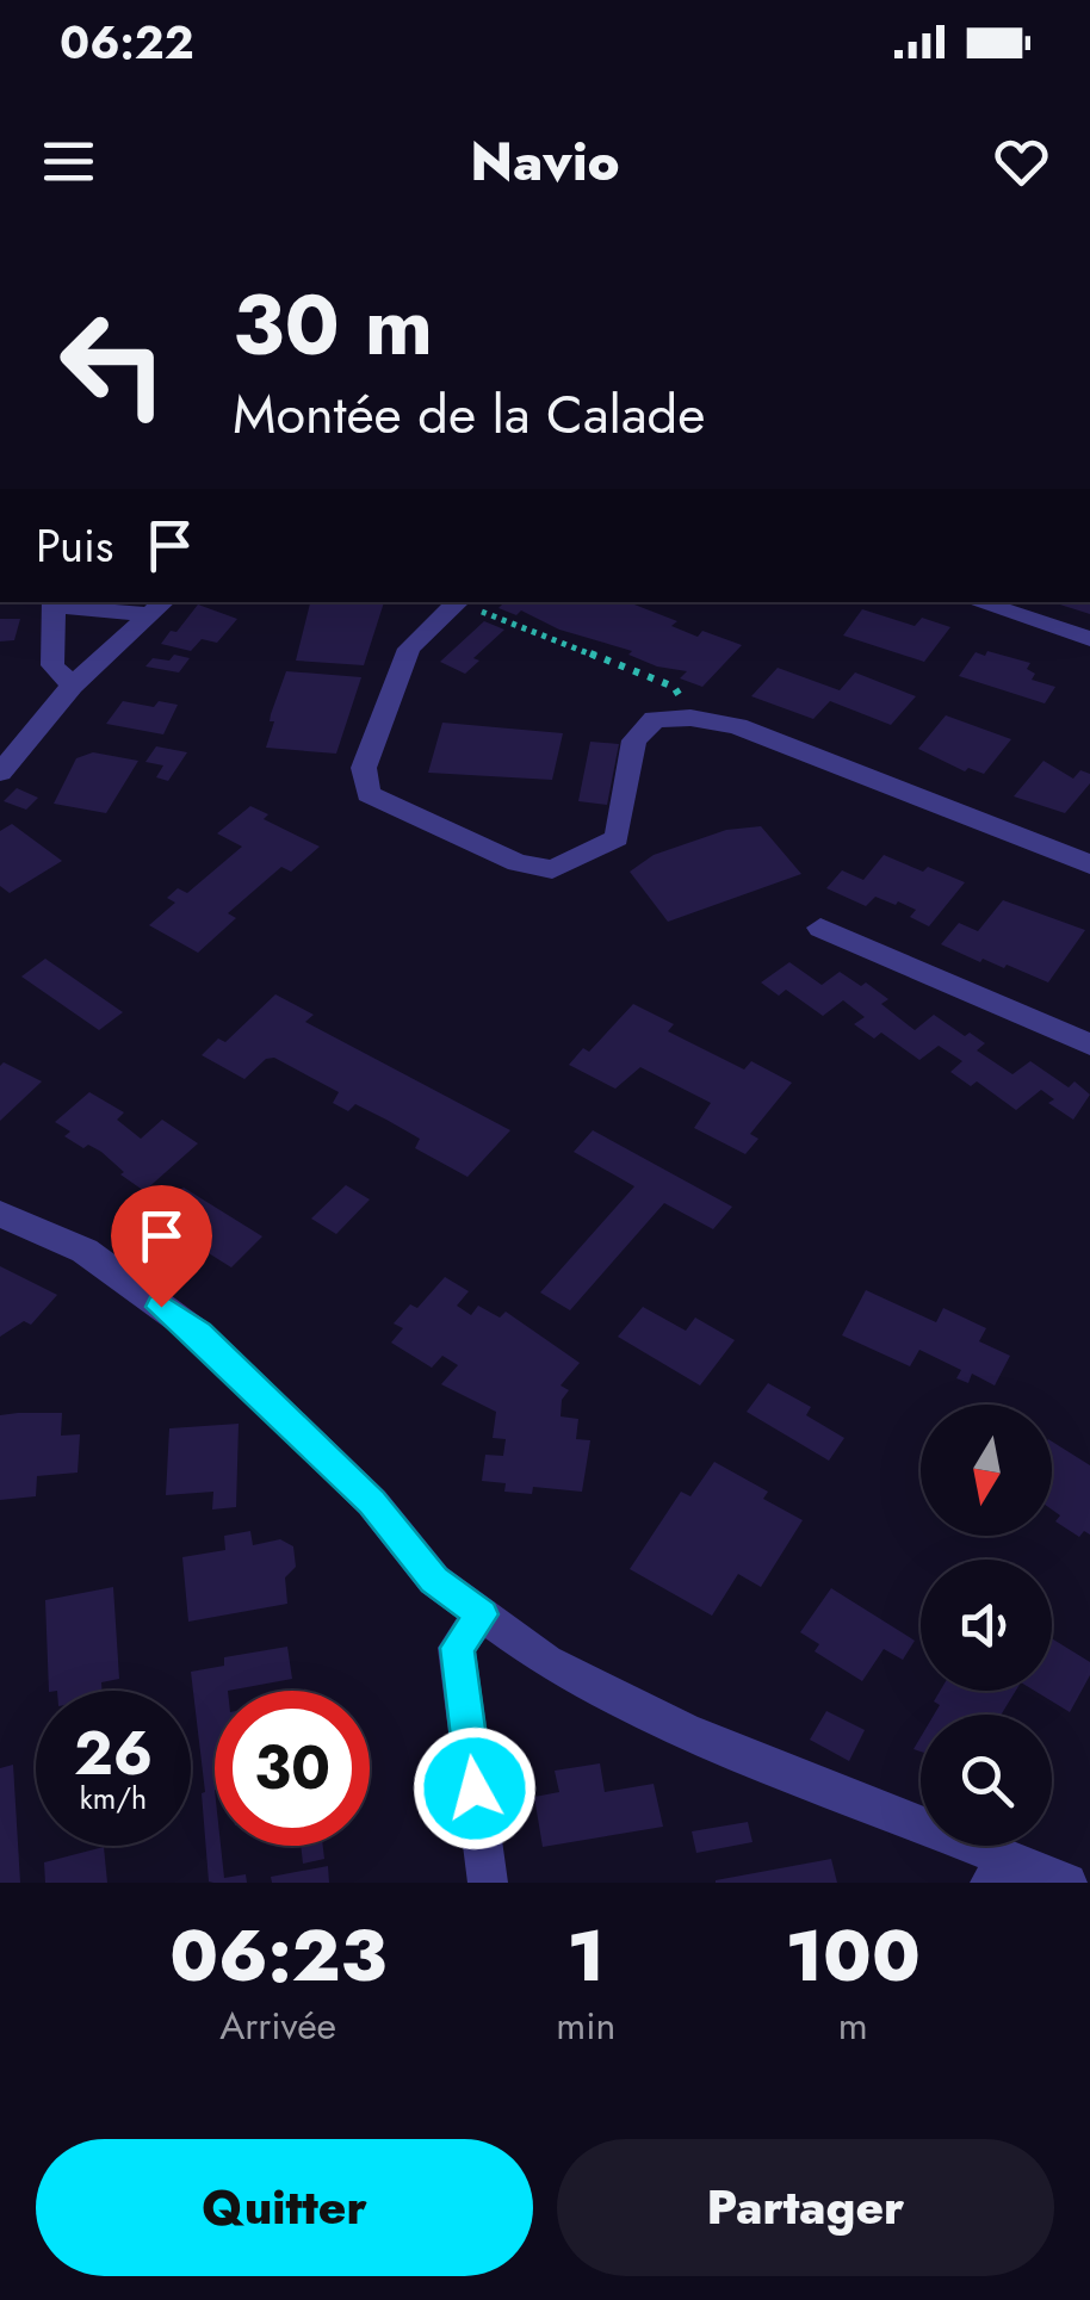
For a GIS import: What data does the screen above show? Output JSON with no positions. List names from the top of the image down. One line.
{"north":"bottom","page":{"status":"06:22","header":"Navio","turn":["30 m","Montée de la Calade"],"then":"Puis","speed":"26 km/h","limit":"30","eta":["06:23","Arrivée","1","min","100","m"],"buttons":["Quitter","Partager"]}}
